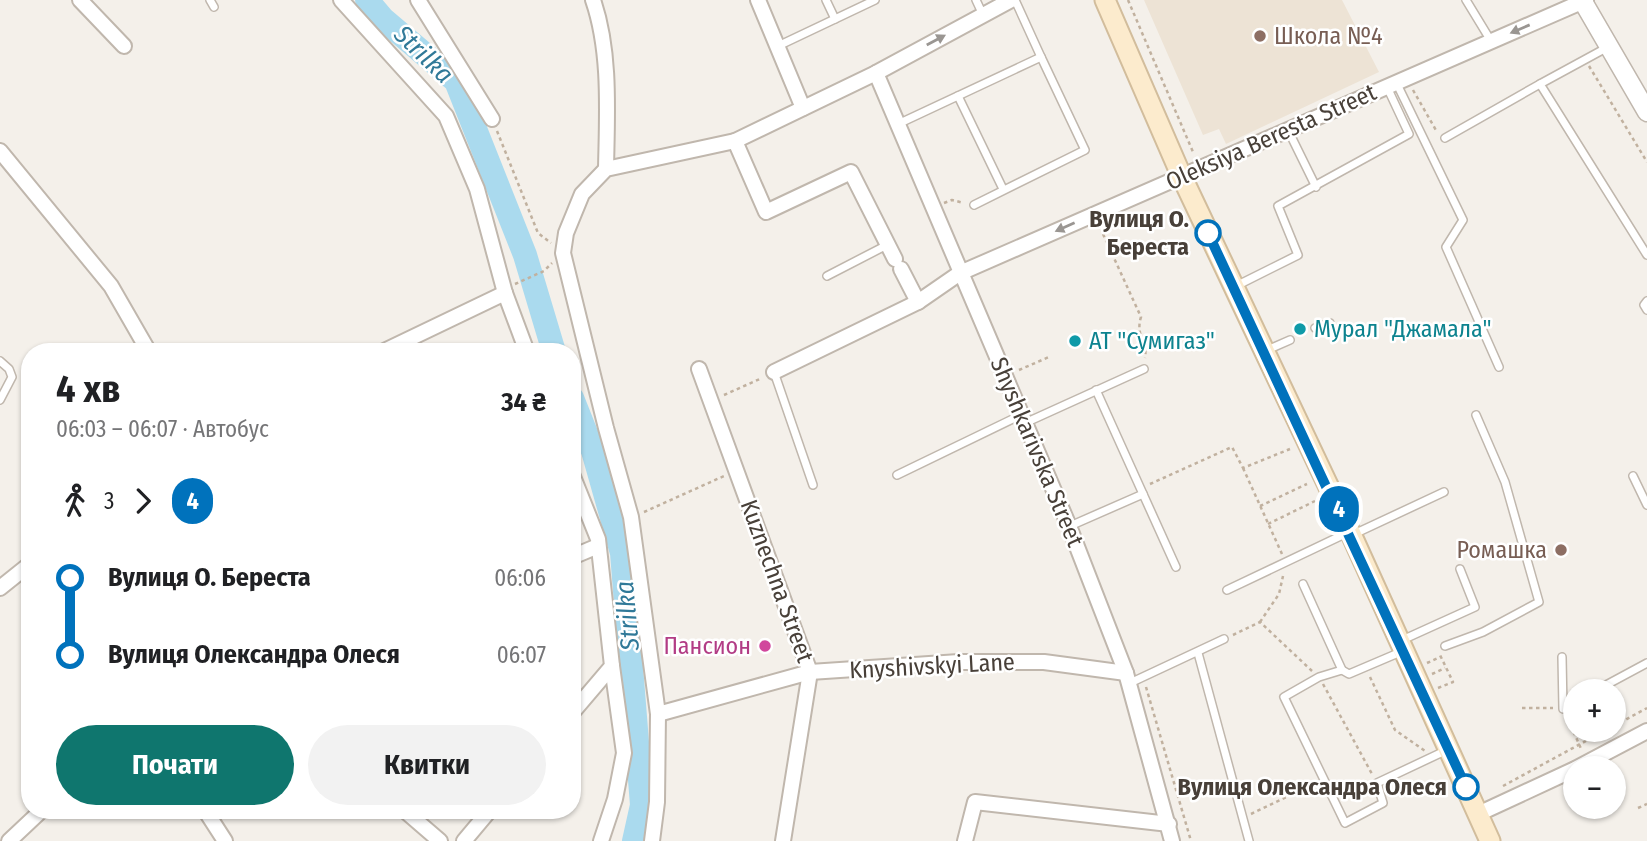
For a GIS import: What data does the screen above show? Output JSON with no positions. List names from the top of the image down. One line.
{"streets":{"street":["Oleksiya Beresta Street","Shyshkarivska Street","Kuznechna Street","Knyshivskyi Lane"]},"crossings":[["Oleksiya Beresta Street","Shyshkarivska Street"],["Shyshkarivska Street","Knyshivskyi Lane"],["Kuznechna Street","Knyshivskyi Lane"]],"one_way":["Oleksiya Beresta Street"],"water":["Strilka"],"places":["Школа №4","Вулиця О. Береста","Мурал \"Джамала\"","АТ \"Сумигаз\"","Ромашка","Пансион","Вулиця Олександра Олеся"],"lines":["bus line 4"],"page":{"on_map":"4","heading":["4 хв","06:03 – 06:07 · Автобус","34 ₴"],"legs":["3","4"],"list":[{"name":"Вулиця О. Береста","value":"06:06"},{"name":"Вулиця Олександра Олеся","value":"06:07"}],"map_buttons":["+","−"],"buttons":["Почати","Квитки"]}}
